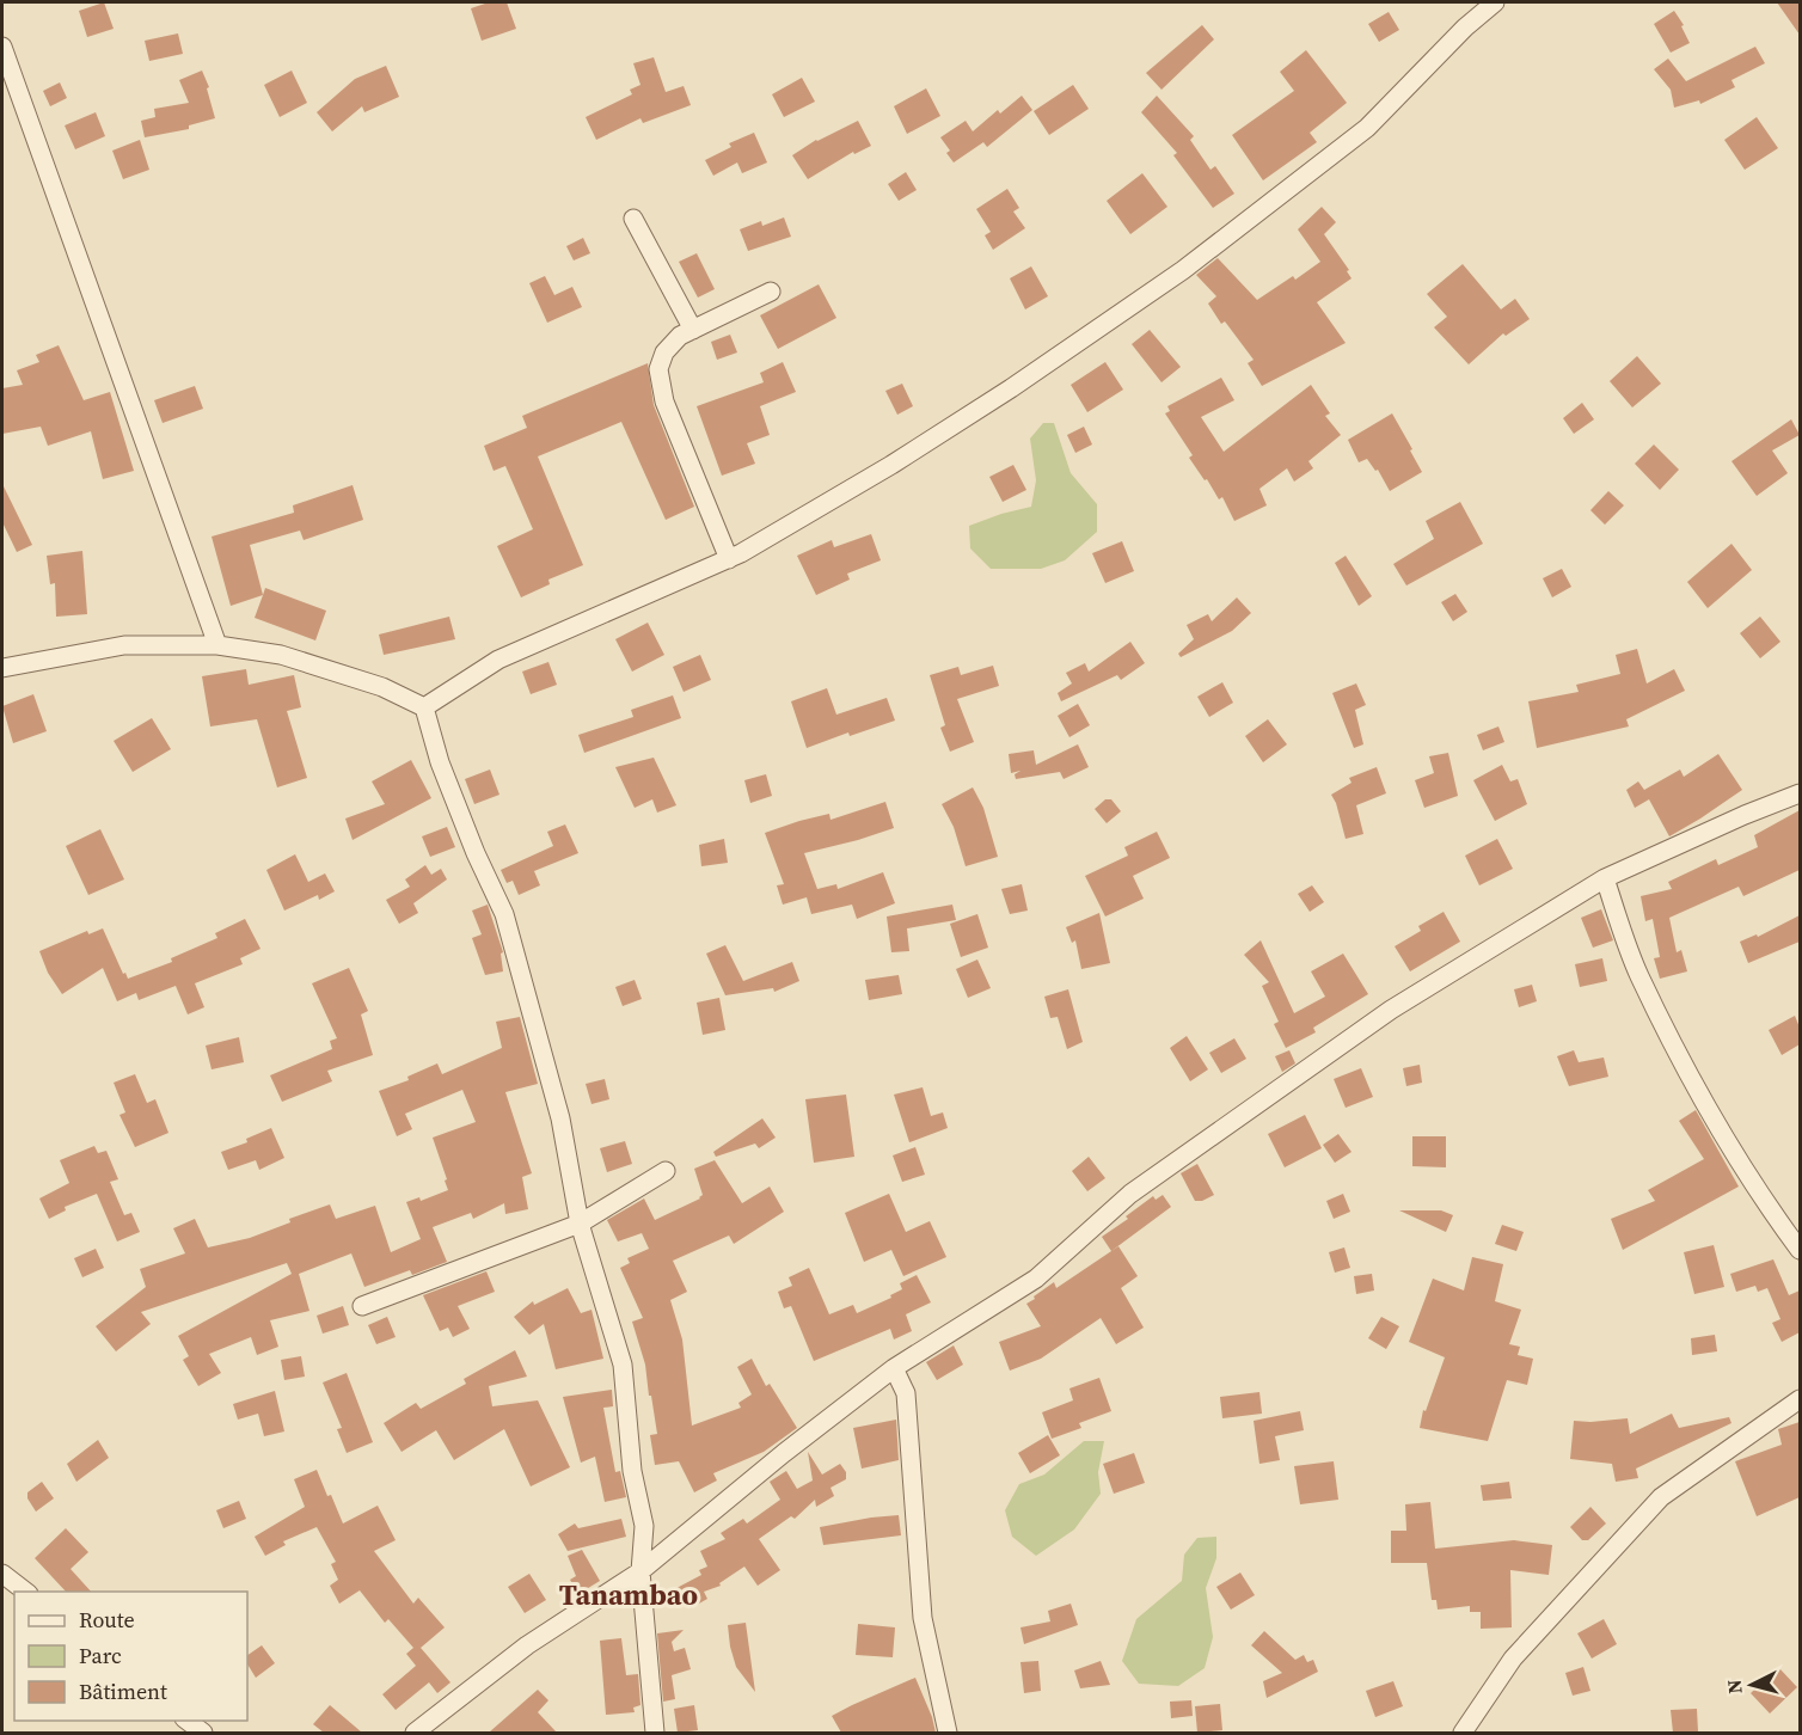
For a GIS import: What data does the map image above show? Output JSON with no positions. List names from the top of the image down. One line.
{"districts":["Tanambao"],"legend":["Route","Parc","Bâtiment"],"north":"left"}
